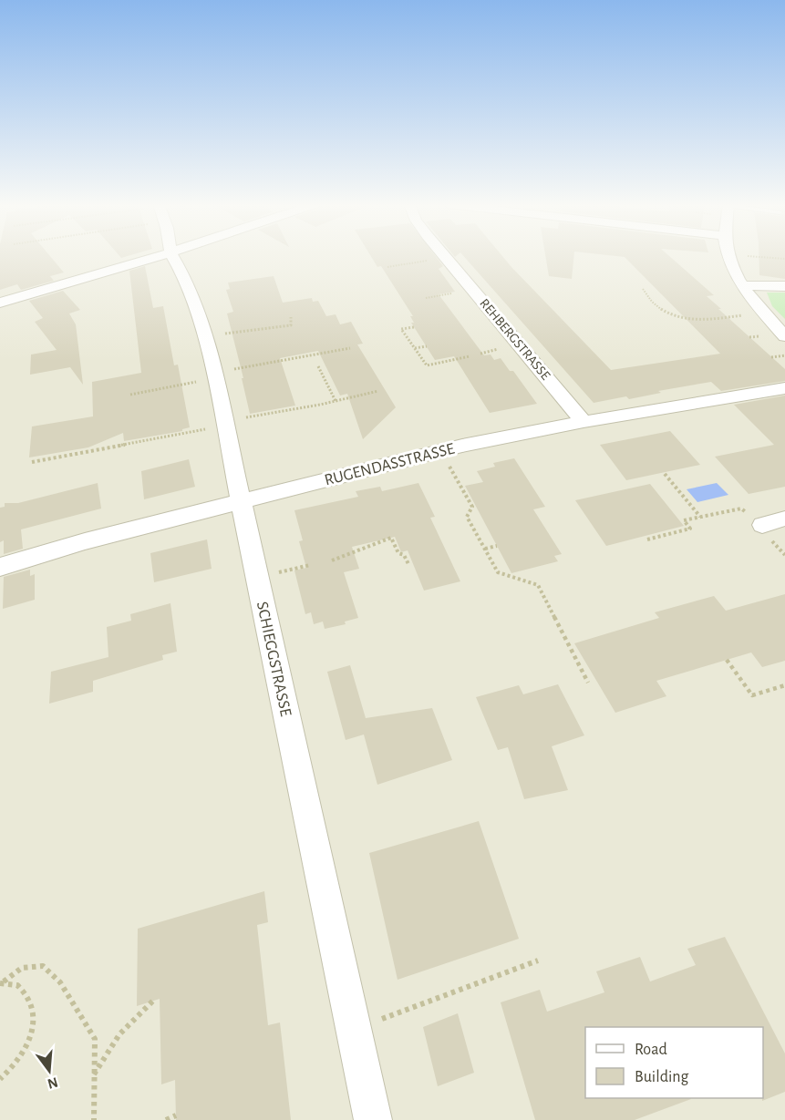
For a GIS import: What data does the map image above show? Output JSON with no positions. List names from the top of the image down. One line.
{"streets":{"street":["REHBERGSTRASSE","RUGENDASSTRASSE","SCHIEGGSTRASSE"]},"crossings":[["REHBERGSTRASSE","RUGENDASSTRASSE"],["RUGENDASSTRASSE","SCHIEGGSTRASSE"]],"legend":["Road","Building"],"north":"bottom"}
